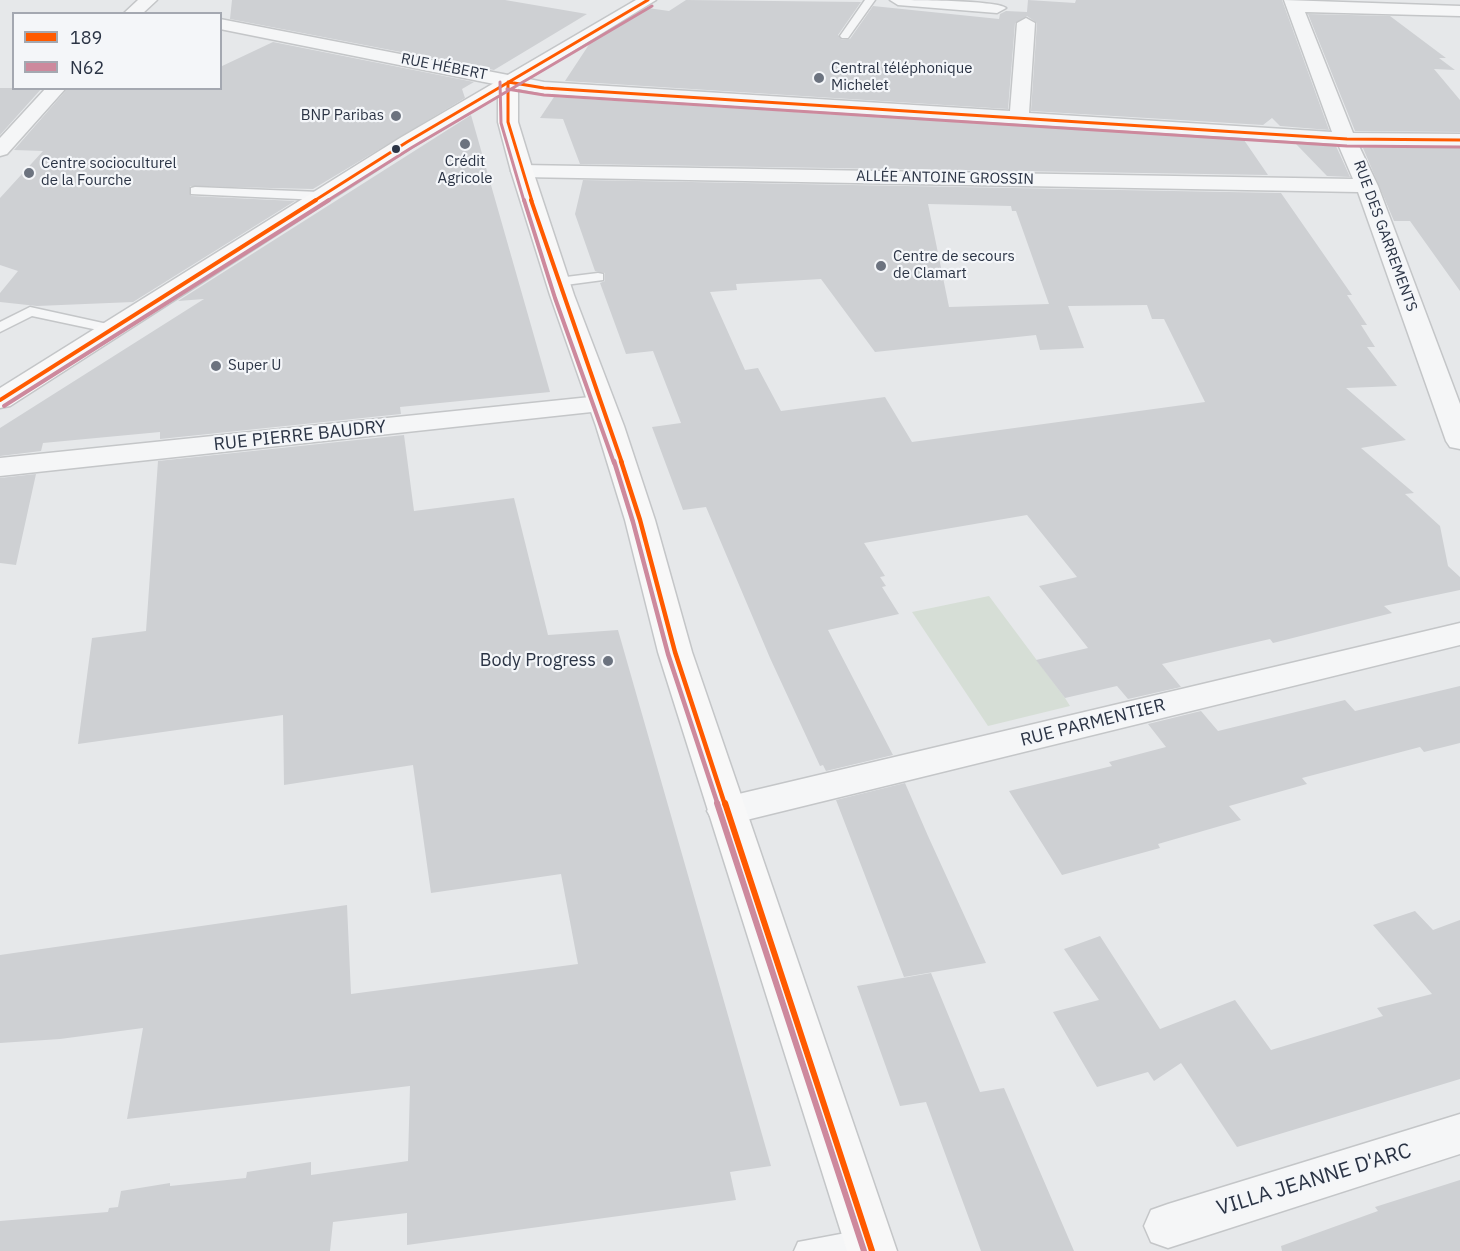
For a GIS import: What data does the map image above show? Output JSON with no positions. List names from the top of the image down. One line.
{"streets":{"street":["RUE HÉBERT","ALLÉE ANTOINE GROSSIN","RUE DES GARREMENTS","RUE PIERRE BAUDRY","RUE PARMENTIER","VILLA JEANNE D'ARC"]},"crossings":[["RUE HÉBERT","RUE DES GARREMENTS"],["ALLÉE ANTOINE GROSSIN","RUE DES GARREMENTS"]],"places":["Central téléphonique Michelet","BNP Paribas","Crédit Agricole","Centre socioculturel de la Fourche","Centre de secours de Clamart","Super U","Body Progress"],"lines":["transit line 189","transit line N62"],"legend":["189","N62"]}
